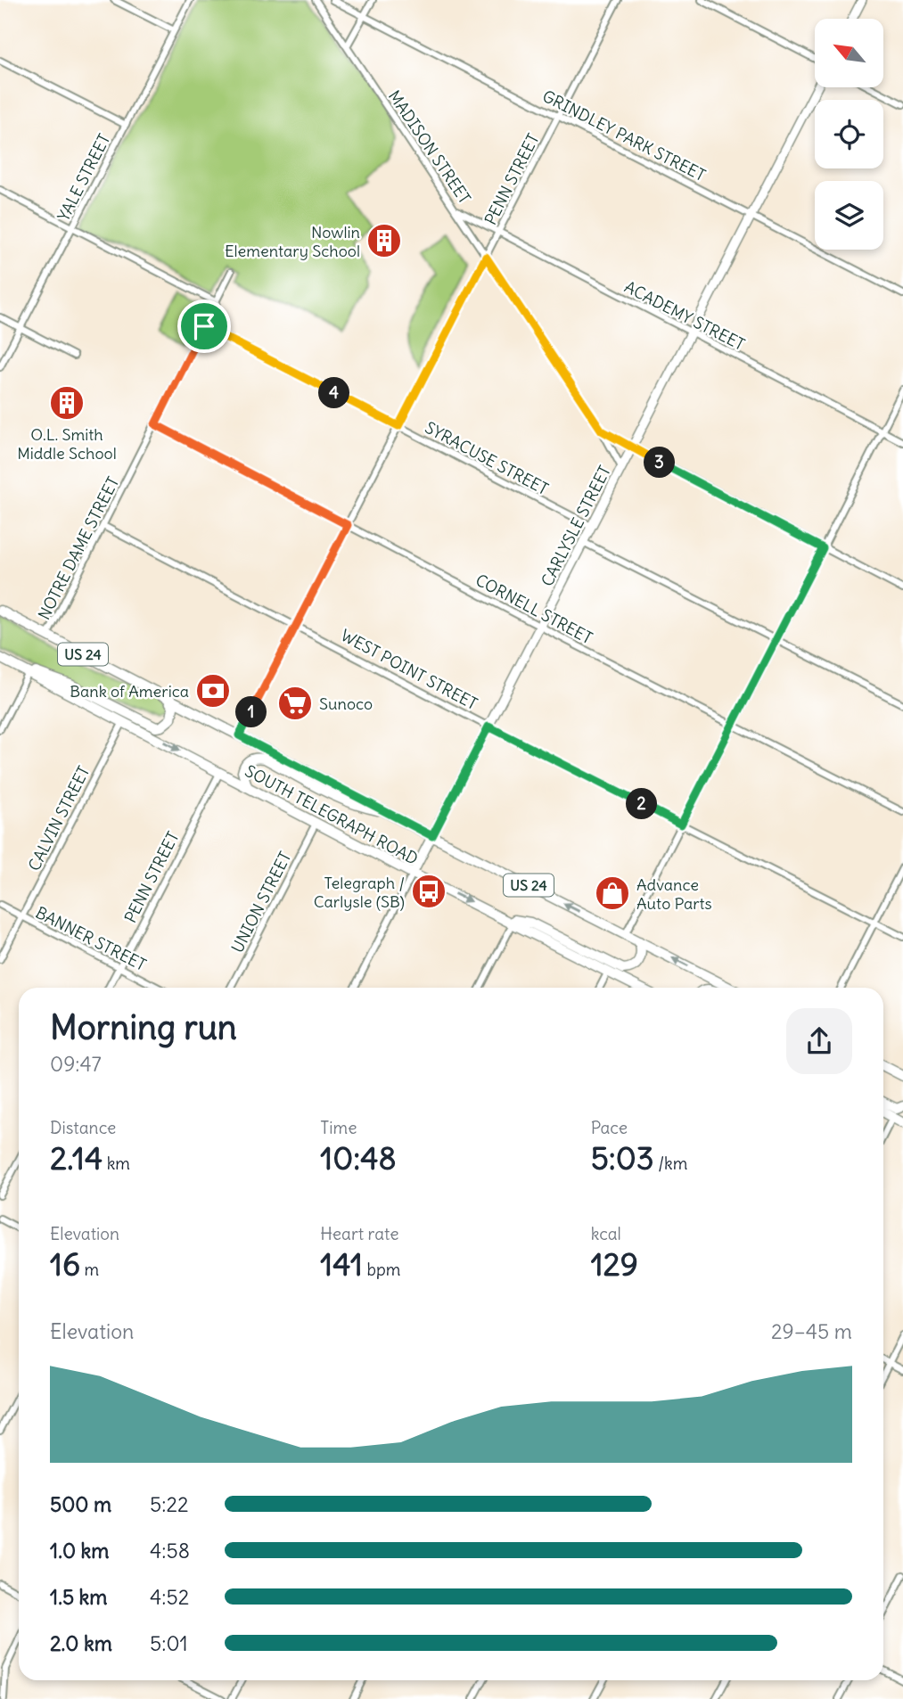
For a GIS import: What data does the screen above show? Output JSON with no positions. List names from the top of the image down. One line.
{"streets":{"main road":["US 24","SOUTH TELEGRAPH ROAD"],"street":["GRINDLEY PARK STREET","MADISON STREET","YALE STREET","PENN STREET","ACADEMY STREET","SYRACUSE STREET","CARLYSLE STREET","NOTRE DAME STREET","CORNELL STREET","WEST POINT STREET","CALVIN STREET","UNION STREET","BANNER STREET"]},"crossings":[["GRINDLEY PARK STREET","PENN STREET"],["GRINDLEY PARK STREET","CARLYSLE STREET"],["MADISON STREET","PENN STREET"],["MADISON STREET","ACADEMY STREET"],["MADISON STREET","CARLYSLE STREET"],["PENN STREET","ACADEMY STREET"],["PENN STREET","SYRACUSE STREET"],["PENN STREET","CORNELL STREET"],["PENN STREET","WEST POINT STREET"],["PENN STREET","SOUTH TELEGRAPH ROAD"],["PENN STREET","BANNER STREET"],["ACADEMY STREET","CARLYSLE STREET"],["SYRACUSE STREET","CARLYSLE STREET"],["SYRACUSE STREET","NOTRE DAME STREET"],["CARLYSLE STREET","CORNELL STREET"],["CARLYSLE STREET","WEST POINT STREET"],["CARLYSLE STREET","SOUTH TELEGRAPH ROAD"],["NOTRE DAME STREET","CORNELL STREET"],["NOTRE DAME STREET","WEST POINT STREET"],["NOTRE DAME STREET","SOUTH TELEGRAPH ROAD"],["SOUTH TELEGRAPH ROAD","CALVIN STREET"],["SOUTH TELEGRAPH ROAD","UNION STREET"],["CALVIN STREET","BANNER STREET"]],"places":{"building":["Nowlin Elementary School","O.L. Smith Middle School"],"bank":["Bank of America"],"supermarket":["Sunoco"],"bus stop":["Telegraph / Carlysle (SB)"],"shop":["Advance Auto Parts"]},"north":"top left","page":{"pins":["4","3","1","2"],"heading":["Morning run","09:47"],"stats":[["Distance","2.14 km"],["Time","10:48"],["Pace","5:03 /km"],["Elevation","16 m"],["Heart rate","141 bpm"],["kcal","129"]],"chart":["Elevation","29–45 m"],"list":[{"name":"500 m","note":"5:22"},{"name":"1.0 km","note":"4:58"},{"name":"1.5 km","note":"4:52"},{"name":"2.0 km","note":"5:01"}]}}
